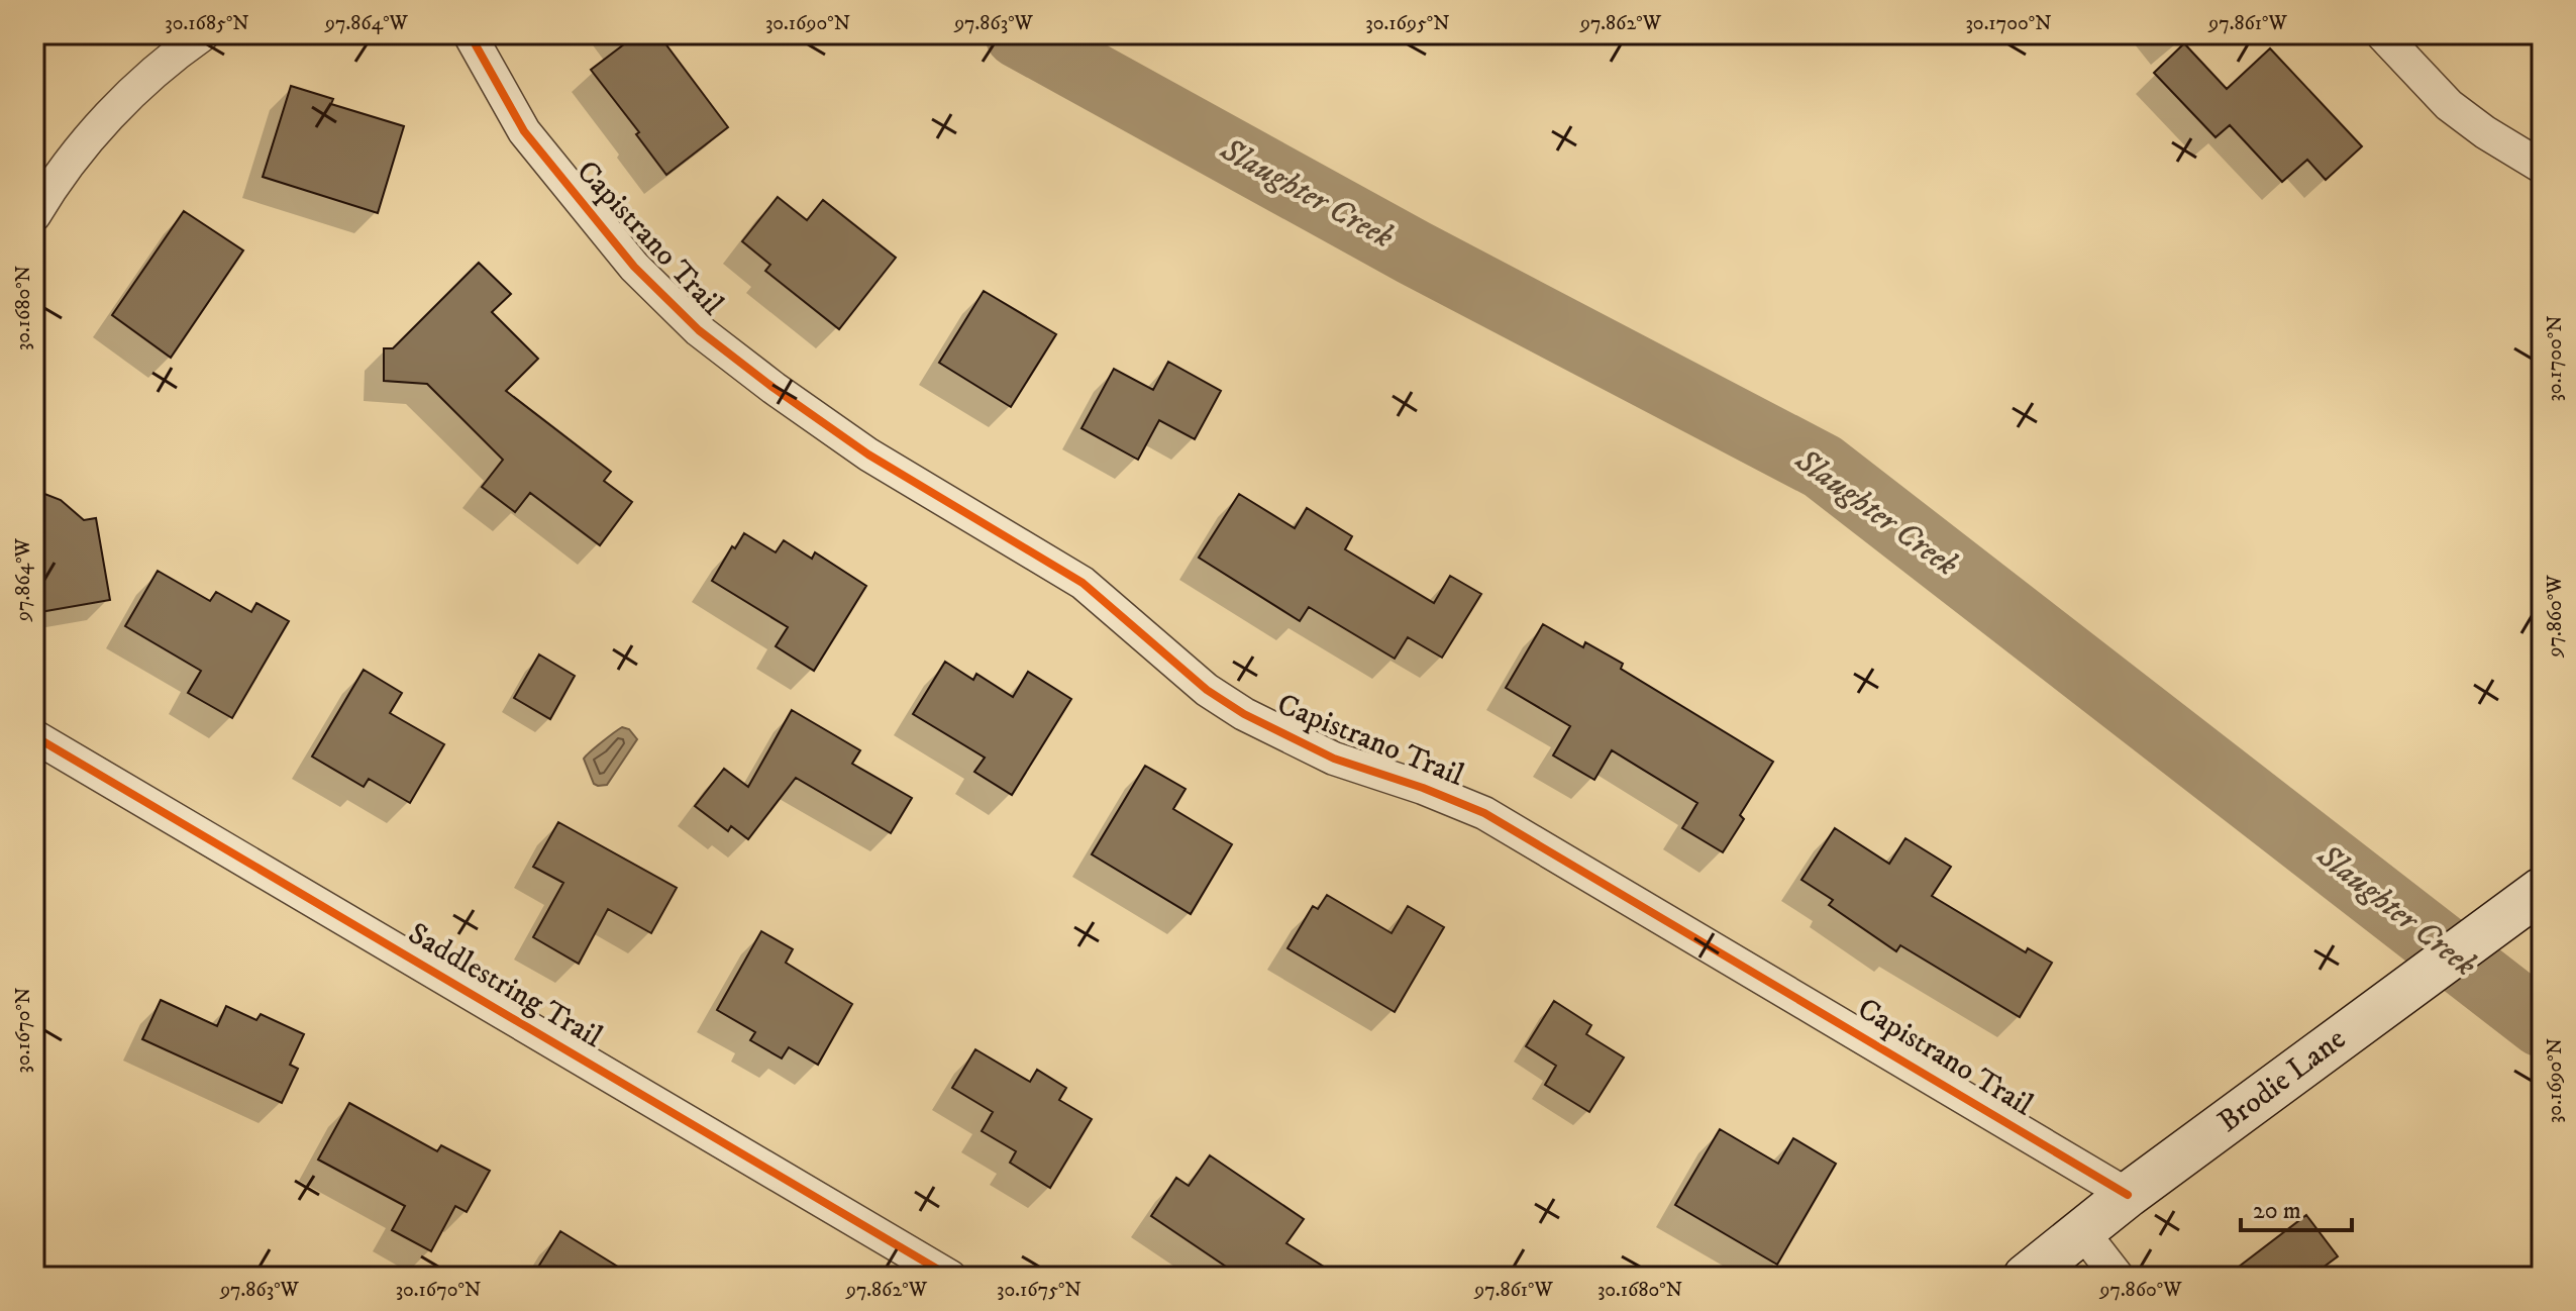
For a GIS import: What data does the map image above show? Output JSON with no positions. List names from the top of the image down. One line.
{"streets":{"main road":["Brodie Lane"],"street":["Capistrano Trail","Saddlestring Trail"]},"crossings":[["Capistrano Trail","Brodie Lane"]],"water":["Slaughter Creek"],"scale_bar":"20 m","coordinates":["30.1685°N","97.864°W","30.1690°N","97.863°W","30.1695°N","97.862°W","30.1700°N","97.861°W","30.1680°N","97.860°W","30.1670°N","30.1675°N"]}
